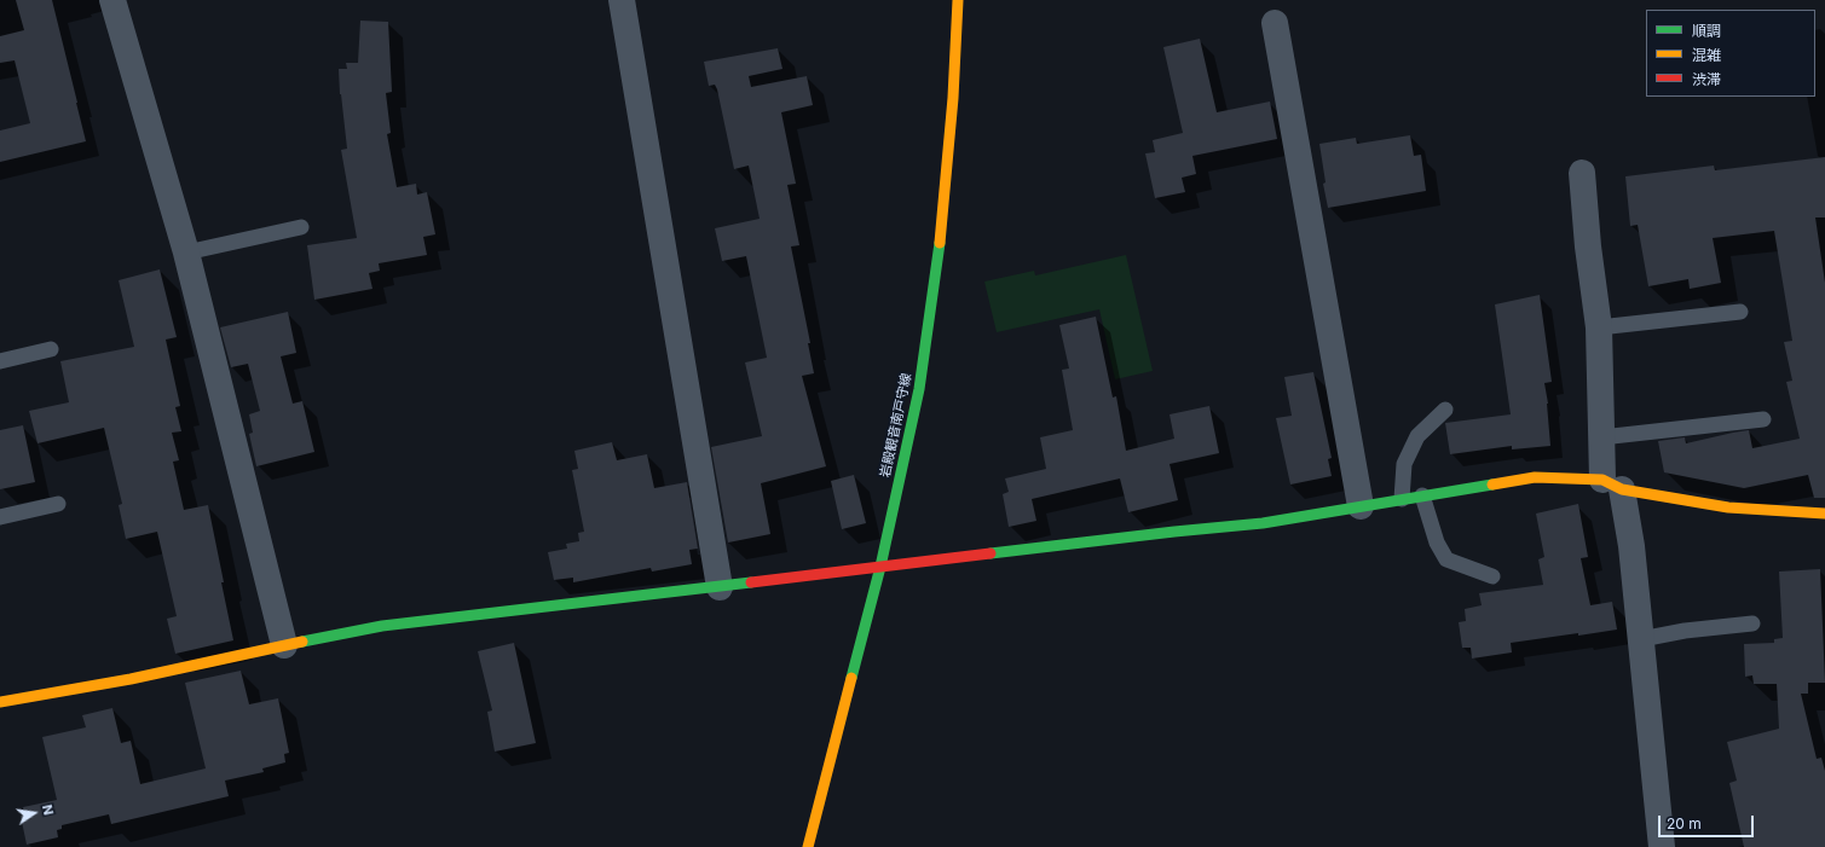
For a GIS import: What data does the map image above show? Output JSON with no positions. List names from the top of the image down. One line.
{"streets":{"street":["岩殿観音南戸守線"]},"legend":["順調","混雑","渋滞"],"scale_bar":"20 m","north":"right"}
